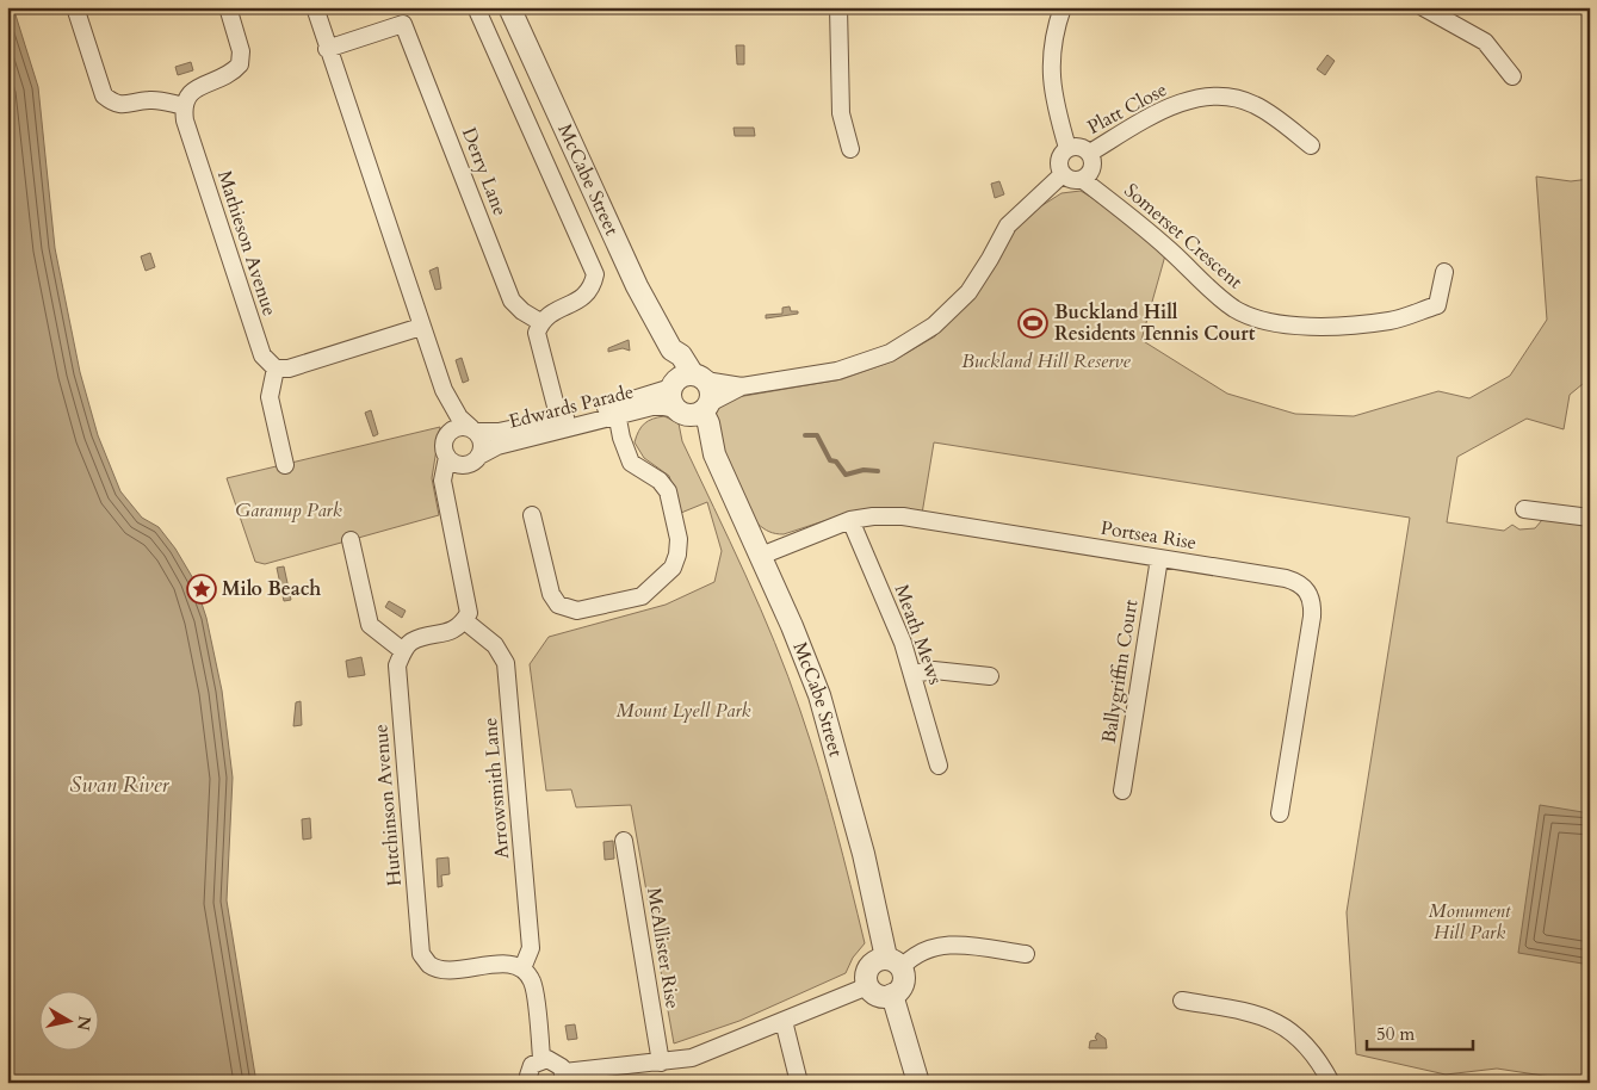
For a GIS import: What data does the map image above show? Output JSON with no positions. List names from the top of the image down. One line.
{"streets":{"street":["Platt Close","Derry Lane","McCabe Street","Somerset Crescent","Mathieson Avenue","Edwards Parade","Portsea Rise","Meath Mews","Ballygriffin Court","Arrowsmith Lane","Hutchinson Avenue","McAllister Rise"]},"crossings":[["Platt Close","Somerset Crescent"],["Platt Close","Edwards Parade"],["McCabe Street","Edwards Parade"],["McCabe Street","Portsea Rise"],["Somerset Crescent","Edwards Parade"],["Portsea Rise","Meath Mews"],["Portsea Rise","Ballygriffin Court"],["Arrowsmith Lane","Hutchinson Avenue"]],"water":["Swan River"],"parks":["Buckland Hill Reserve","Garanup Park","Mount Lyell Park","Monument Hill Park"],"places":{"sports":["Buckland Hill Residents Tennis Court"],"place":["Milo Beach"]},"scale_bar":"50 m","north":"right"}
